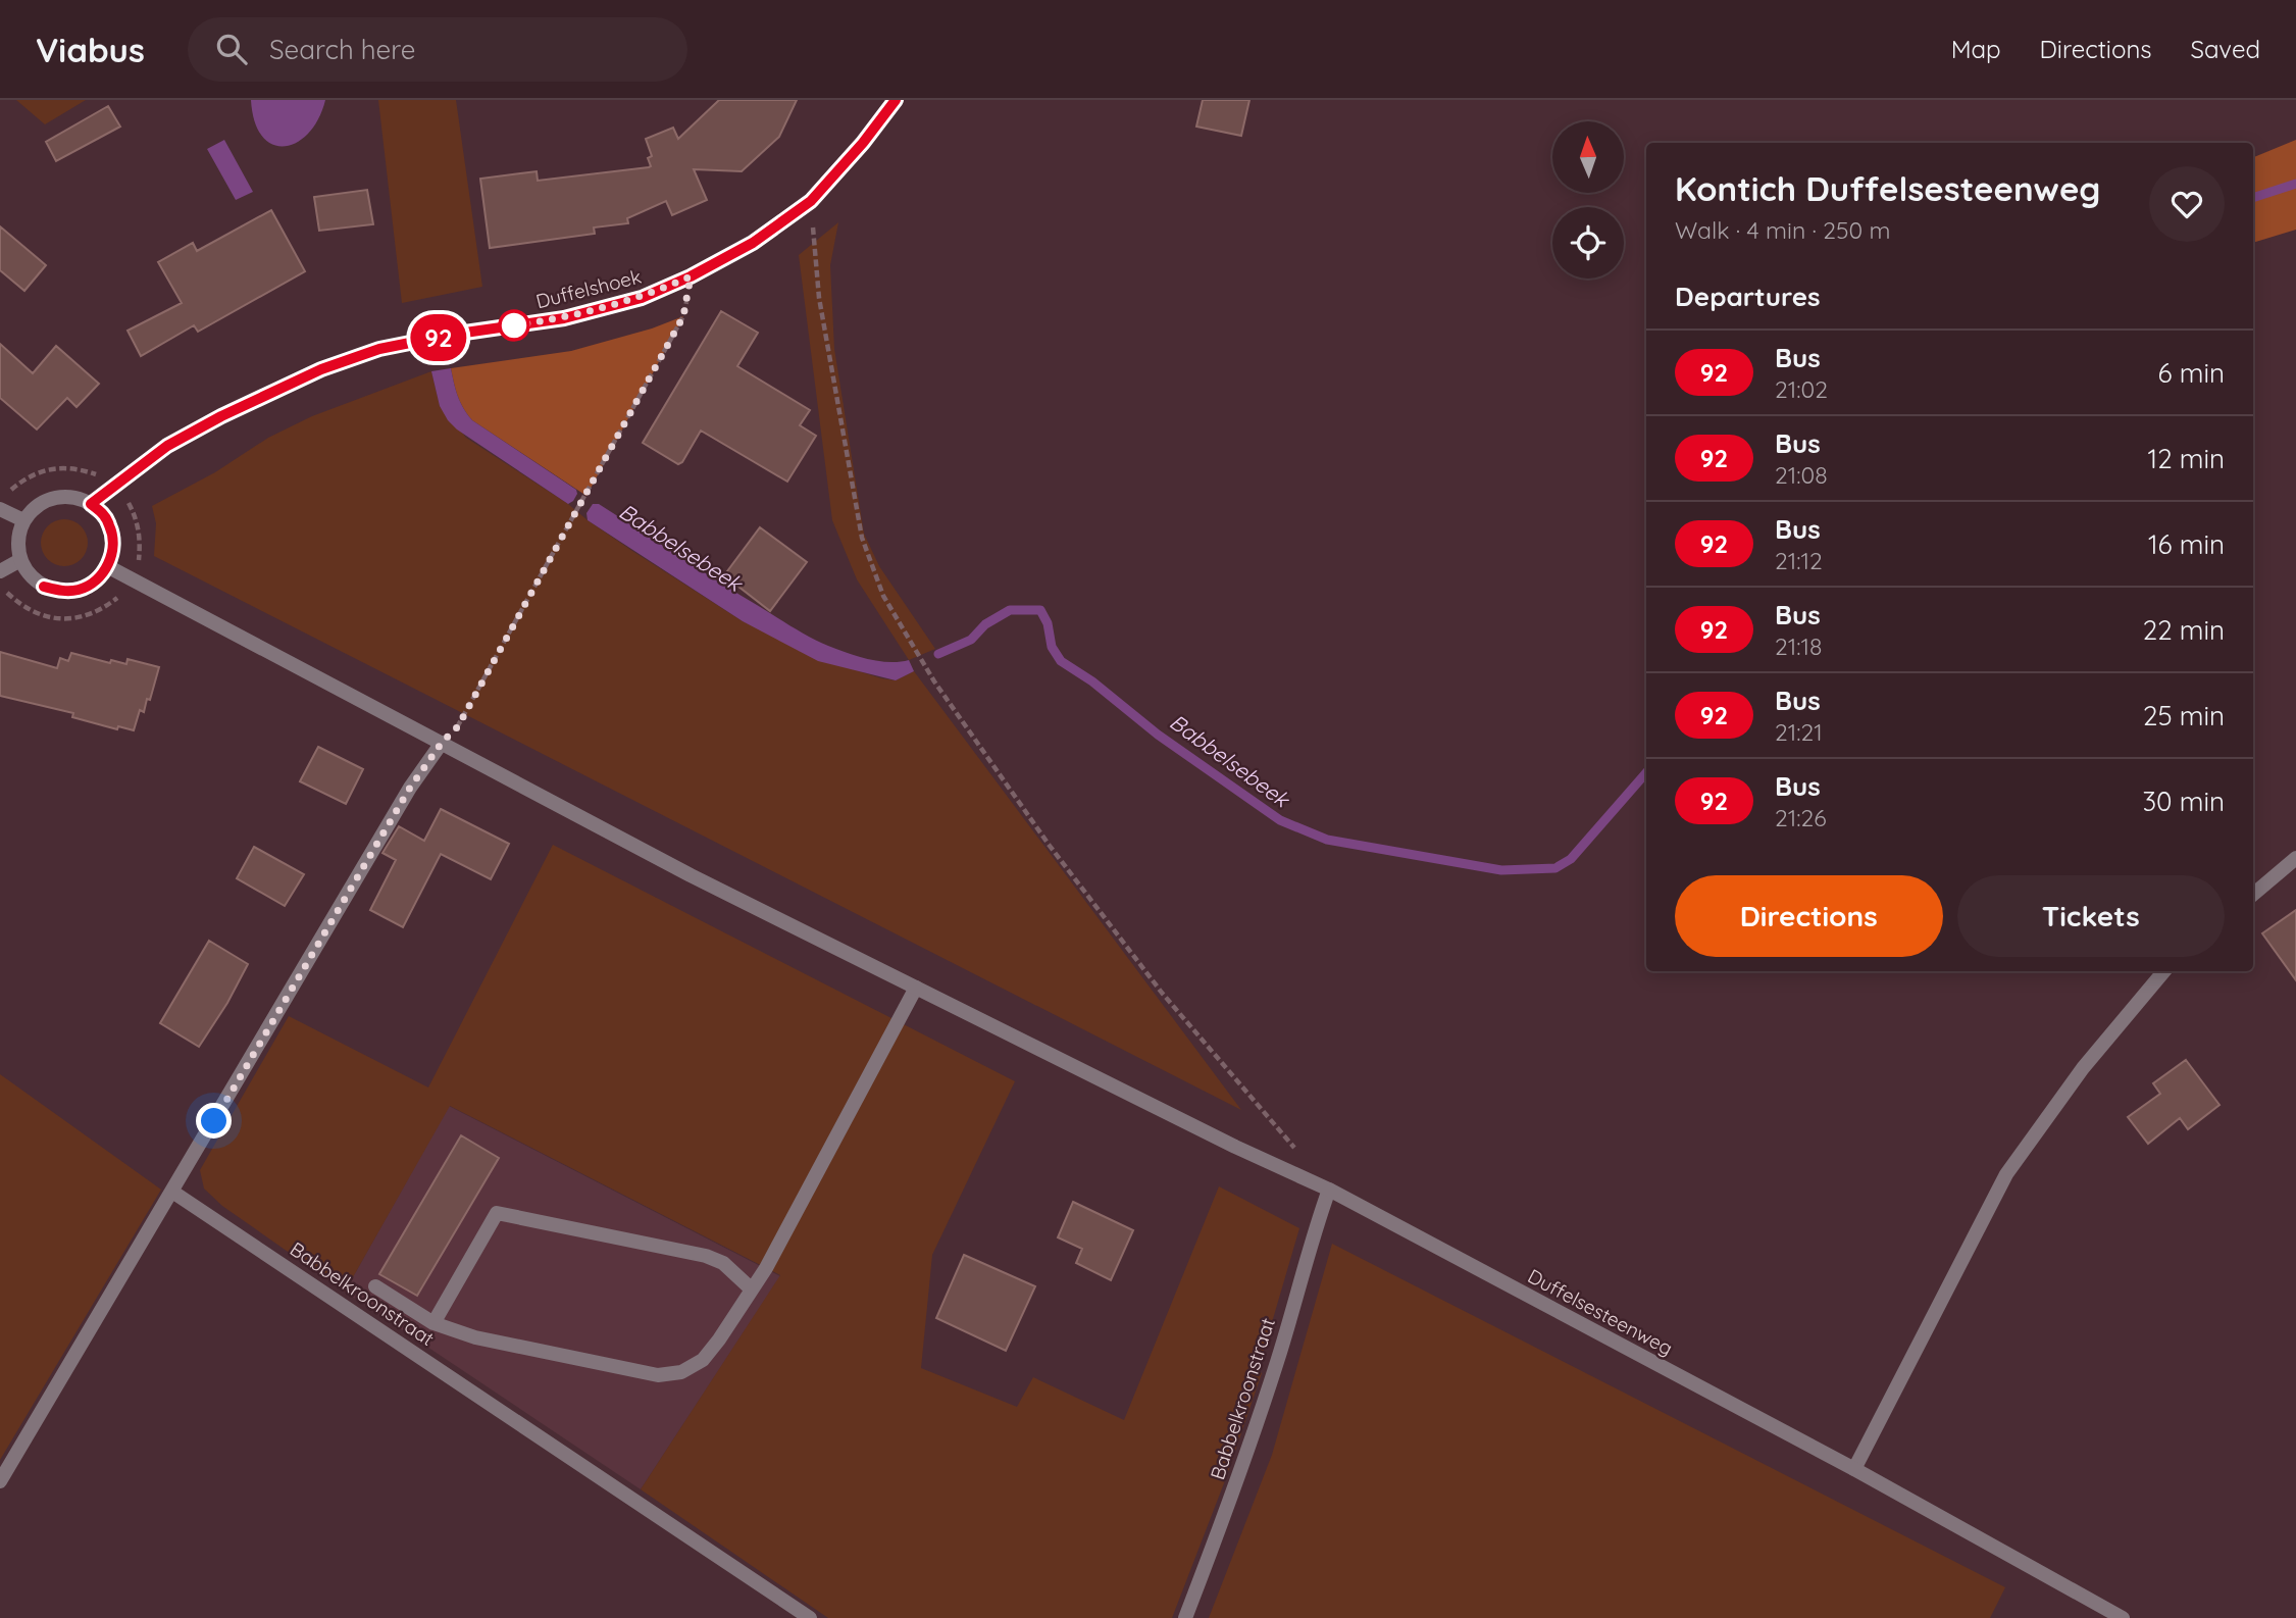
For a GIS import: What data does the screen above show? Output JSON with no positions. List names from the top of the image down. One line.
{"streets":{"street":["Duffelshoek","Babbelkroonstraat","Duffelsesteenweg"]},"crossings":[["Duffelshoek","Duffelsesteenweg"],["Babbelkroonstraat","Duffelsesteenweg"]],"water":["Babbelsebeek"],"lines":["bus line 92"],"north":"top","page":{"header":"Viabus","search":"Search here","nav":["Map","Directions","Saved"],"on_map":"92","heading":[["Kontich Duffelsesteenweg","Walk · 4 min · 250 m"],"Departures"],"list":[{"mark":"92","name":"Bus","note":"21:02","value":"6 min"},{"mark":"92","name":"Bus","note":"21:08","value":"12 min"},{"mark":"92","name":"Bus","note":"21:12","value":"16 min"},{"mark":"92","name":"Bus","note":"21:18","value":"22 min"},{"mark":"92","name":"Bus","note":"21:21","value":"25 min"},{"mark":"92","name":"Bus","note":"21:26","value":"30 min"}],"buttons":["Directions","Tickets"]}}
